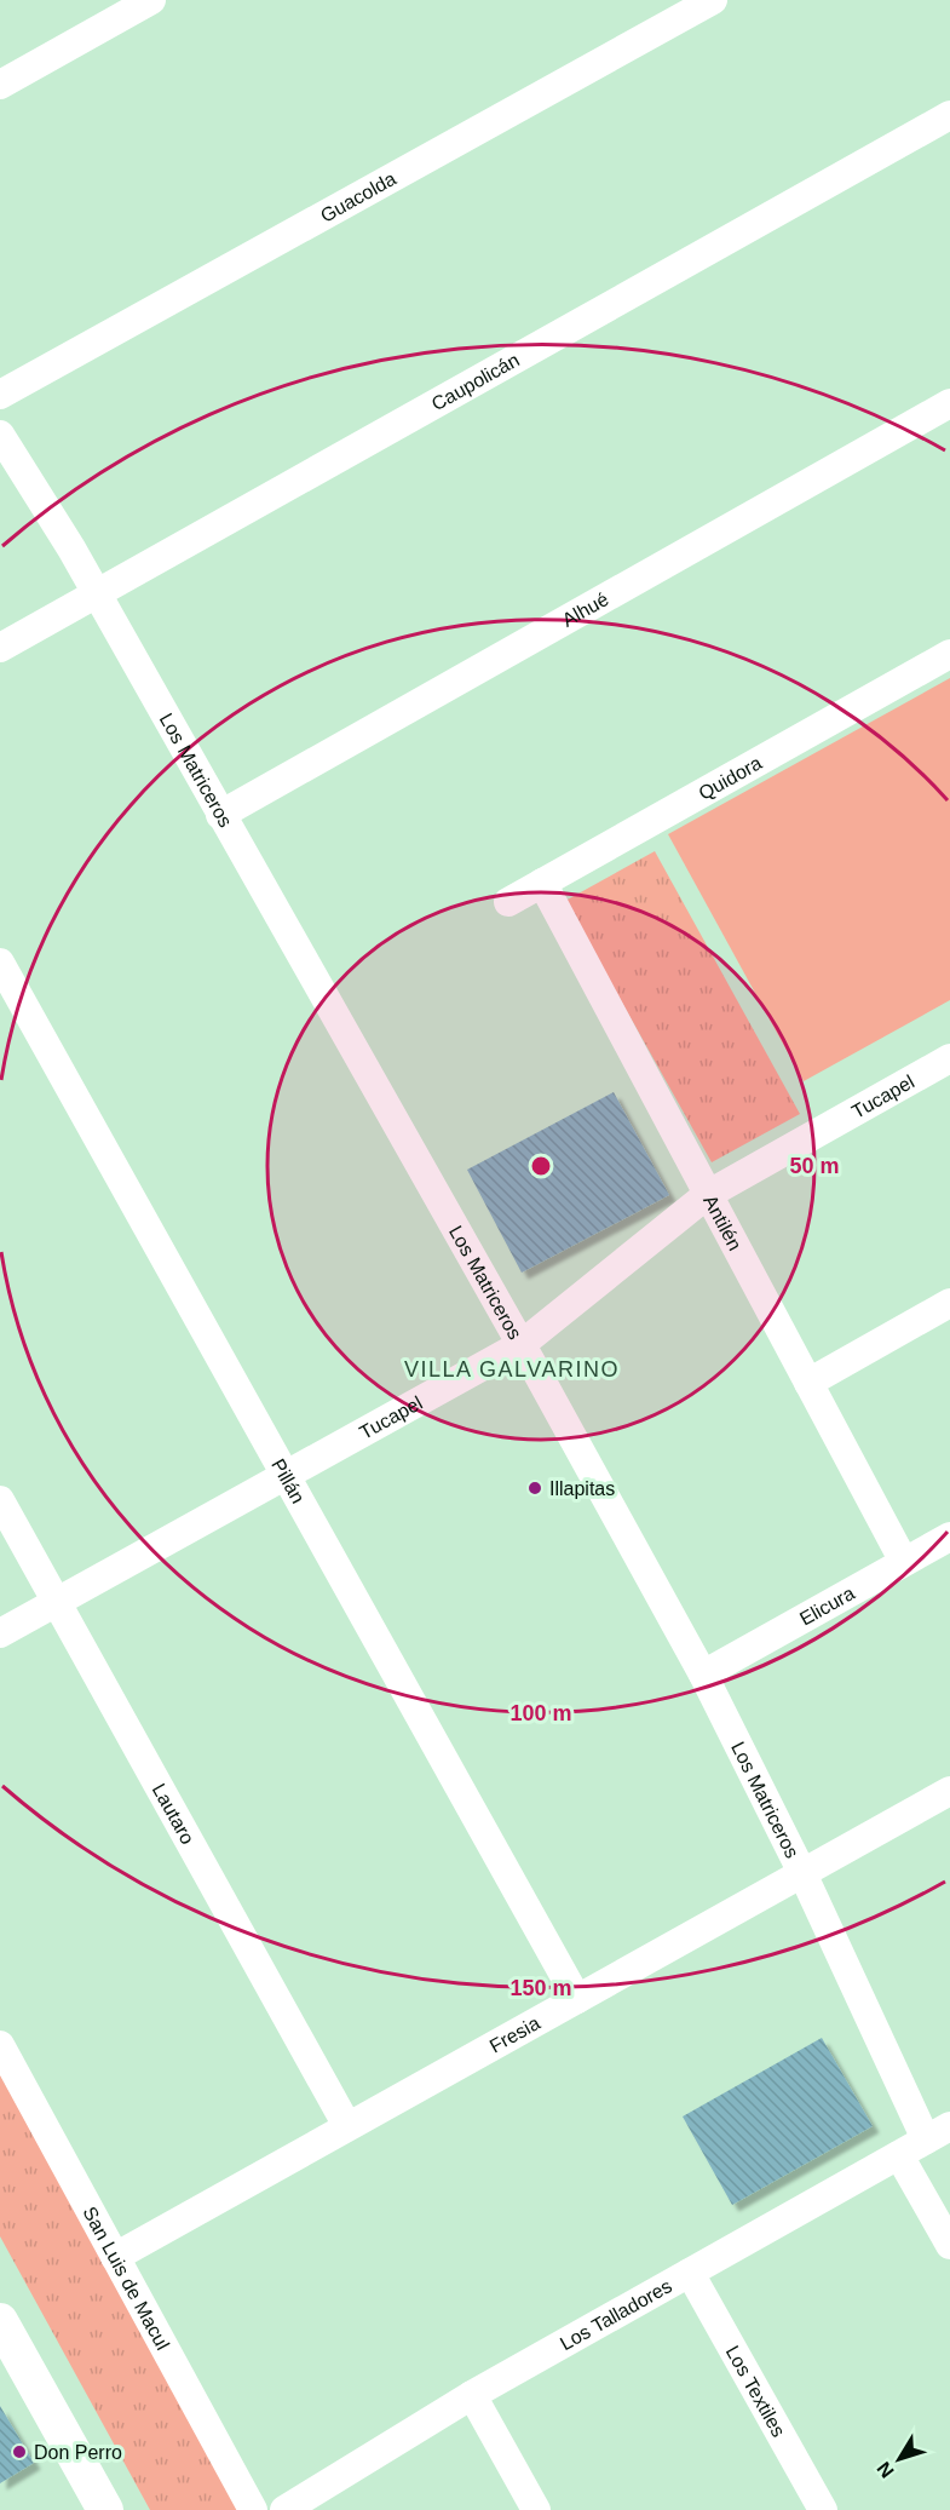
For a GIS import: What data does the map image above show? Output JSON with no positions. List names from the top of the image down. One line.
{"streets":{"street":["Guacolda","Caupolicán","Alhué","Los Matriceros","Quidora","Tucapel","Antilén","Pillán","Elicura","Lautaro","Fresia","San Luis de Macul","Los Talladores","Los Textiles"]},"crossings":[["Caupolicán","Los Matriceros"],["Alhué","Los Matriceros"],["Los Matriceros","Tucapel"],["Los Matriceros","Elicura"],["Los Matriceros","Fresia"],["Los Matriceros","Los Talladores"],["Quidora","Antilén"],["Tucapel","Antilén"],["Tucapel","Pillán"],["Tucapel","Lautaro"],["Antilén","Elicura"],["Pillán","Fresia"],["Lautaro","Fresia"],["Fresia","San Luis de Macul"],["Los Talladores","Los Textiles"]],"districts":["VILLA GALVARINO"],"places":["Illapitas","Don Perro"],"north":"bottom left","rings":["50 m","100 m","150 m"]}
